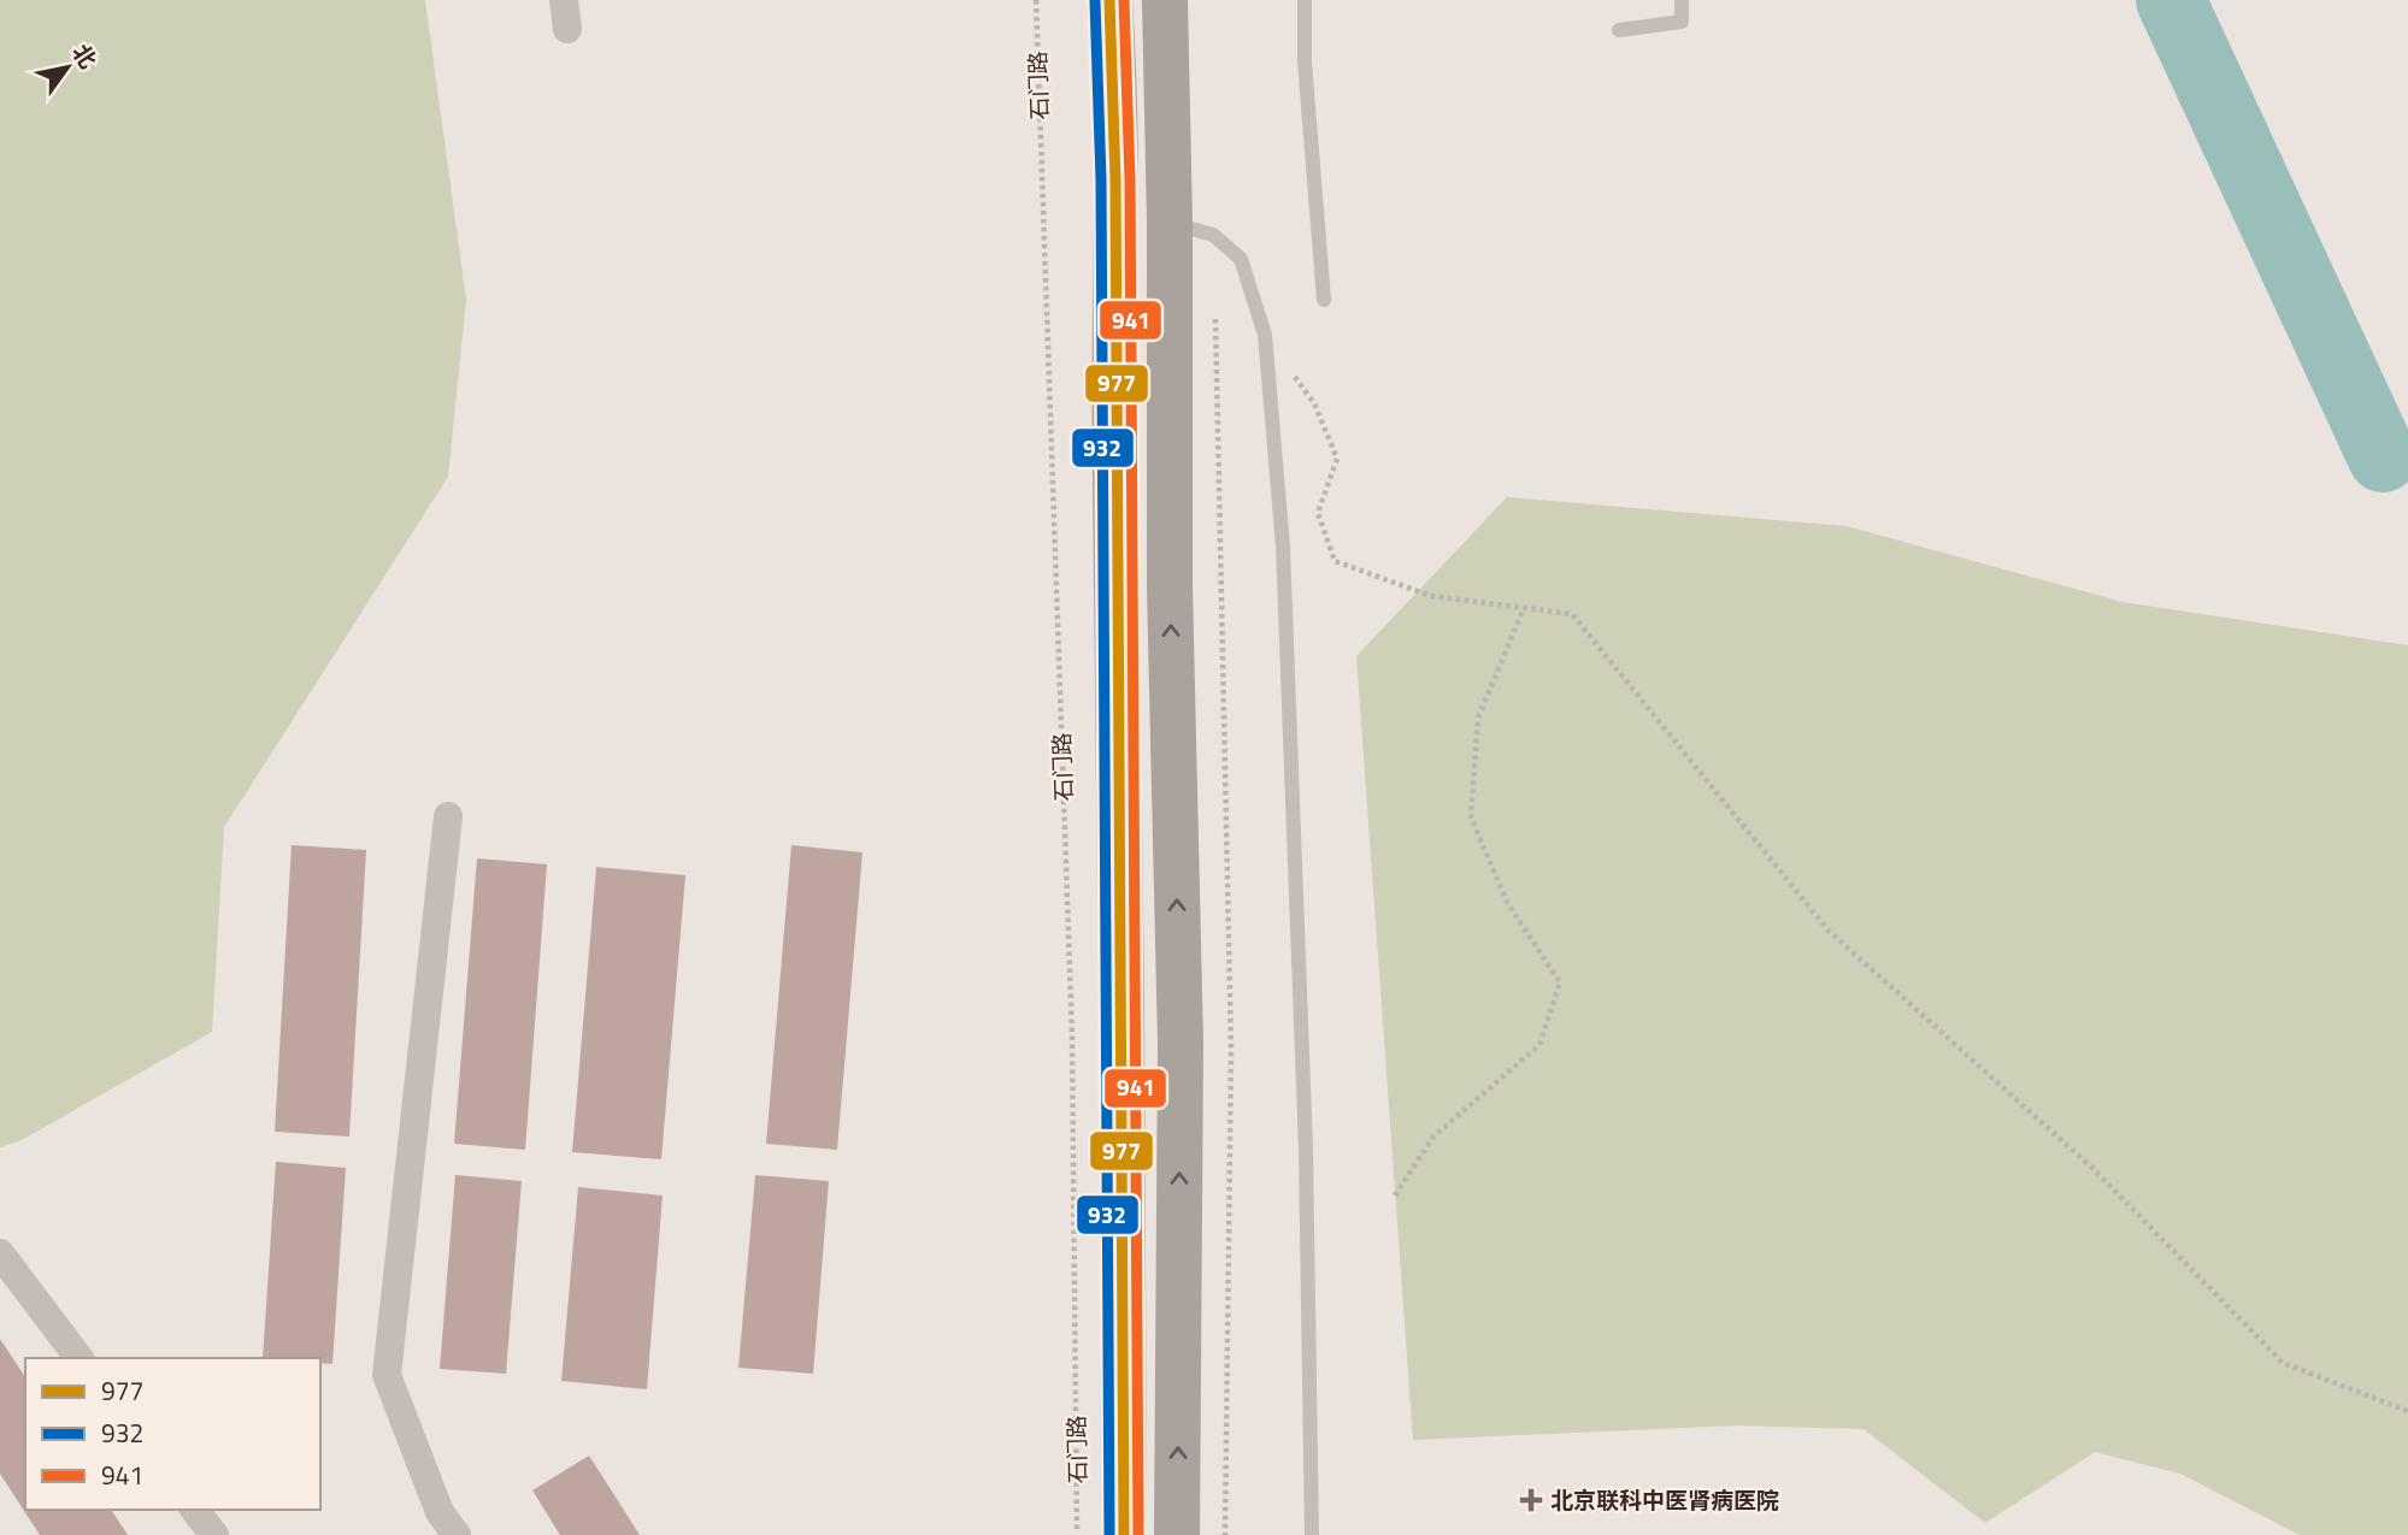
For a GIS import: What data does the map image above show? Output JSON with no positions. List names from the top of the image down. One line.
{"streets":{"highway":["石门路"]},"places":{"health":["北京联科中医肾病医院"]},"lines":["transit line 977","transit line 941","transit line 932"],"legend":["977","932","941"],"north":"top right"}
